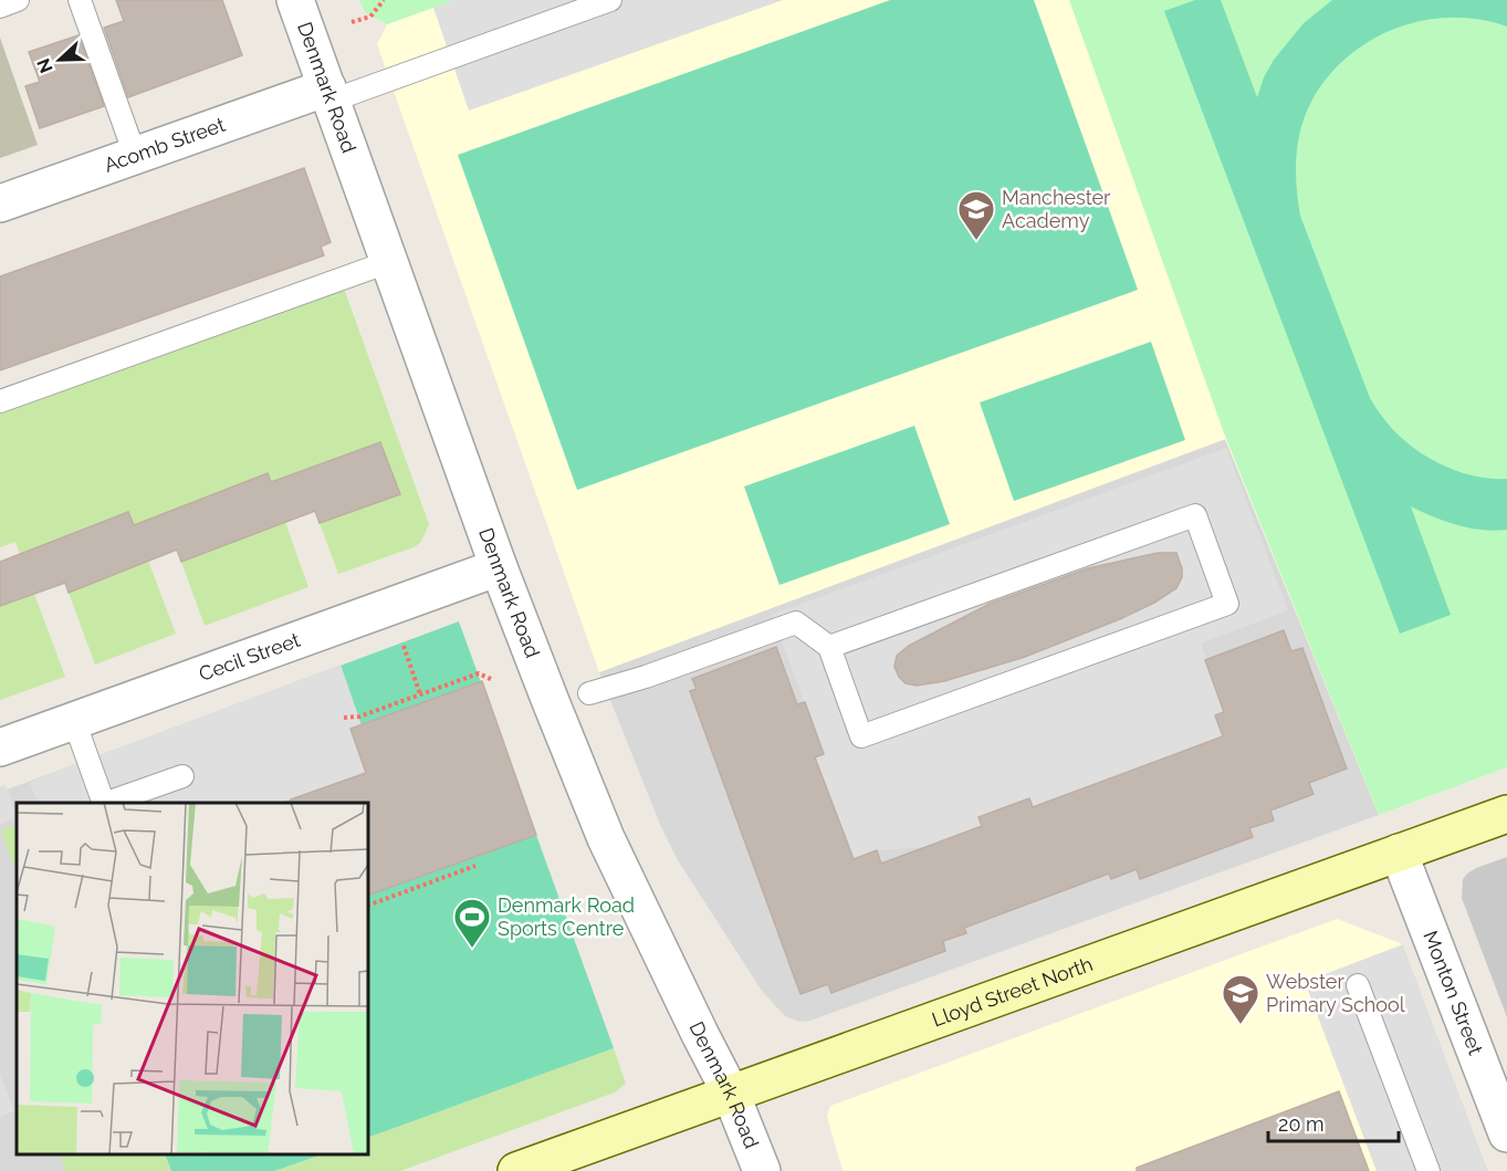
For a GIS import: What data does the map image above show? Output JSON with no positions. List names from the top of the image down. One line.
{"streets":{"street":["Denmark Road","Acomb Street","Cecil Street","Lloyd Street North","Monton Street"]},"crossings":[["Denmark Road","Acomb Street"],["Denmark Road","Cecil Street"],["Denmark Road","Lloyd Street North"],["Lloyd Street North","Monton Street"]],"places":{"school or university":["Manchester Academy","Webster Primary School"],"sports":["Denmark Road Sports Centre"]},"scale_bar":"20 m","north":"left"}
